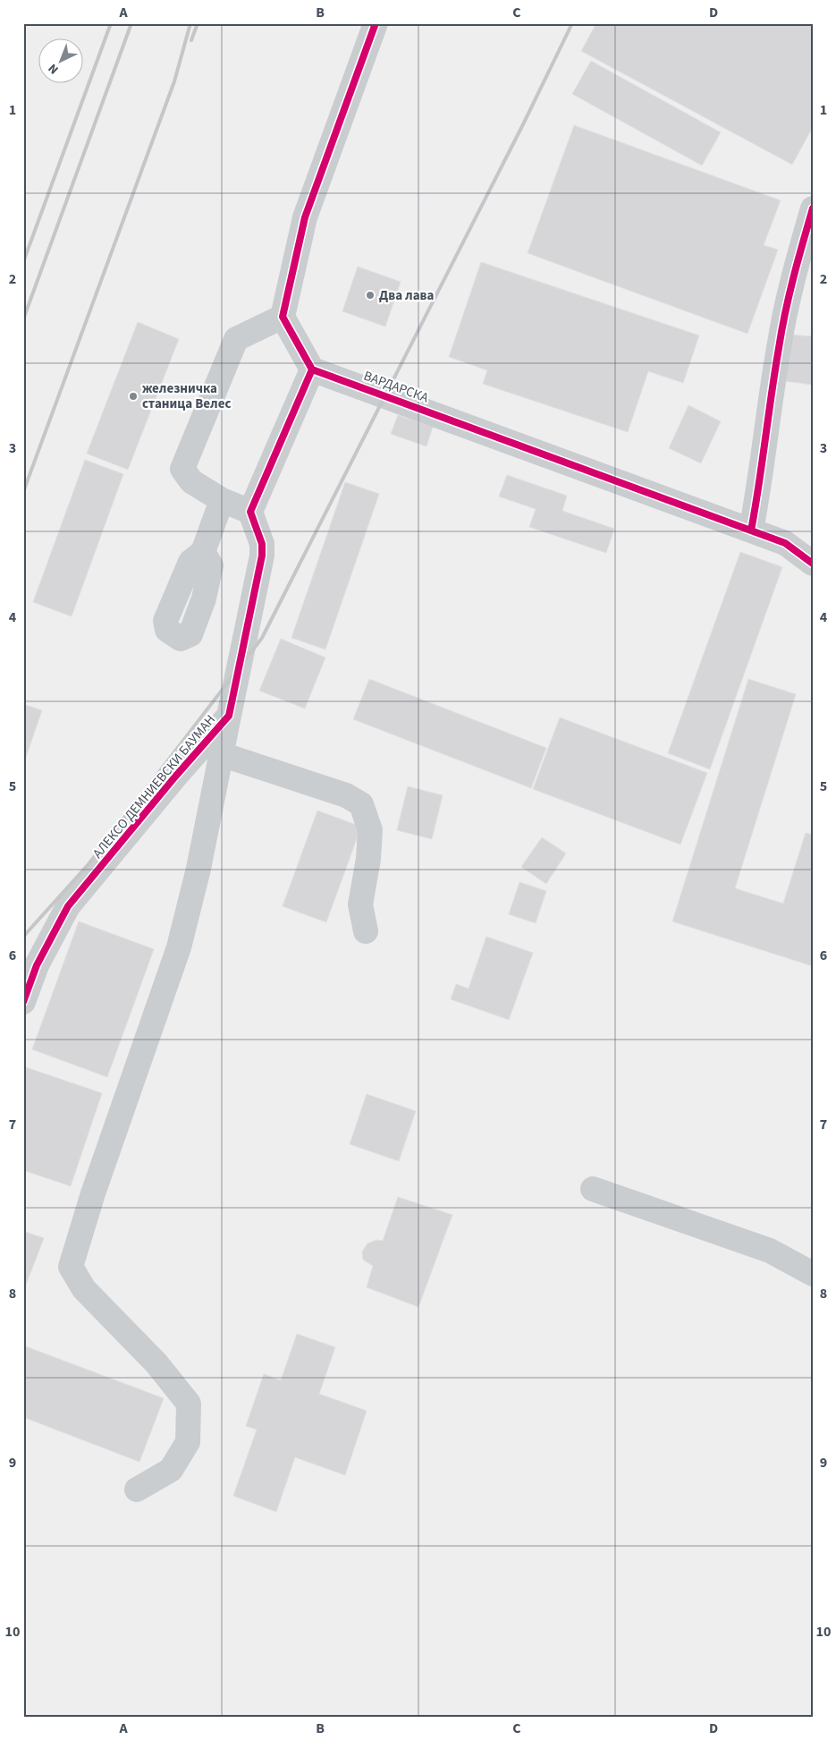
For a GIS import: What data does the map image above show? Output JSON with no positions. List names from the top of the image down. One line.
{"streets":{"street":["ВАРДАРСКА","АЛЕКСО ДЕМНИЕВСКИ БАУМАН"]},"places":["Два лава","железничка станица Велес"],"north":"bottom left","grid":{"columns":["A","B","C","D"],"rows":["1","2","3","4","5","6","7","8","9","10"]}}
